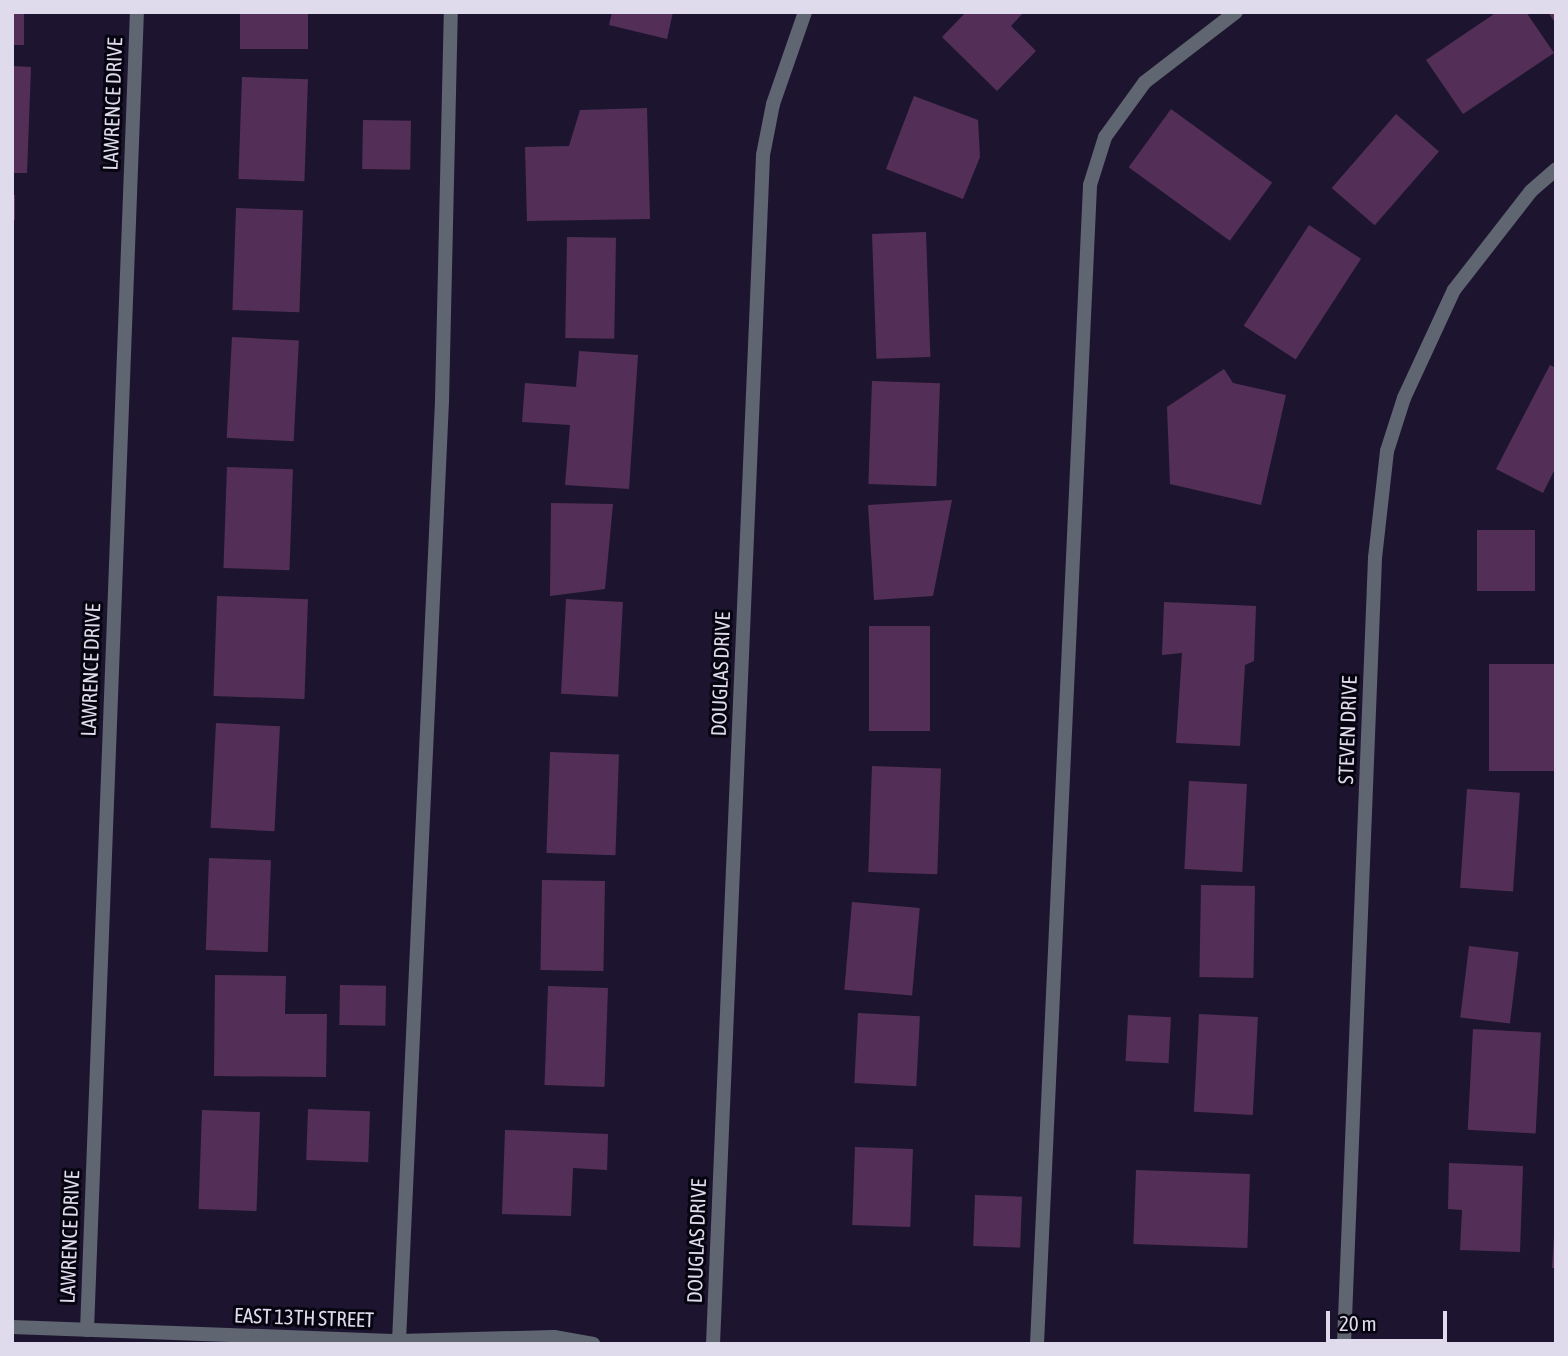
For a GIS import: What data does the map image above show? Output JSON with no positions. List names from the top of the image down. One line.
{"streets":{"street":["LAWRENCE DRIVE","DOUGLAS DRIVE","STEVEN DRIVE","EAST 13TH STREET"]},"crossings":[["LAWRENCE DRIVE","EAST 13TH STREET"]],"scale_bar":"20 m"}
